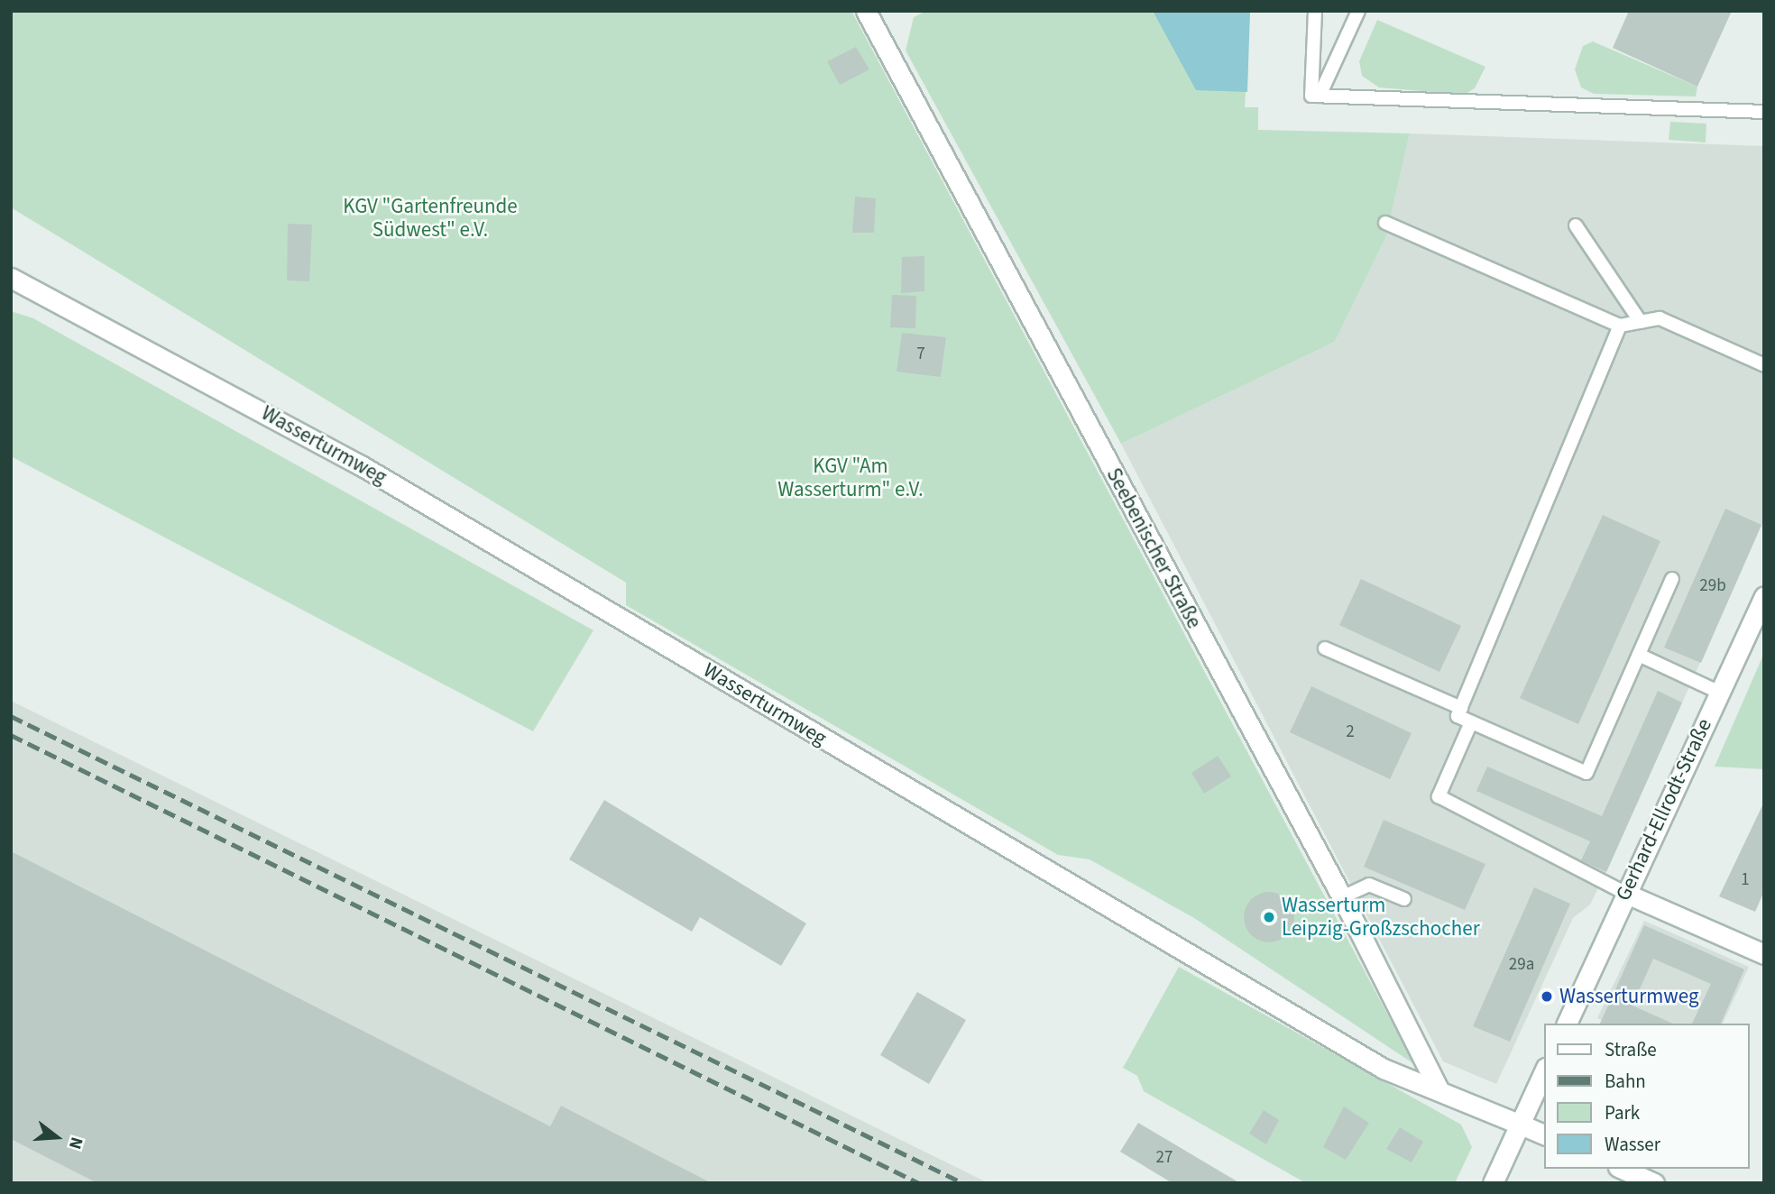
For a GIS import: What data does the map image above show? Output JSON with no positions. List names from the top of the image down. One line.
{"streets":{"street":["Wasserturmweg","Seebenischer Straße","Gerhard-Ellrodt-Straße"]},"crossings":[["Wasserturmweg","Seebenischer Straße"]],"parks":["KGV \"Gartenfreunde Südwest\" e.V.","KGV \"Am Wasserturm\" e.V."],"places":["Wasserturm Leipzig-Großzschocher","Wasserturmweg"],"house_numbers":["7","29b","2","1","29a","27"],"legend":["Straße","Bahn","Park","Wasser"],"north":"right"}
